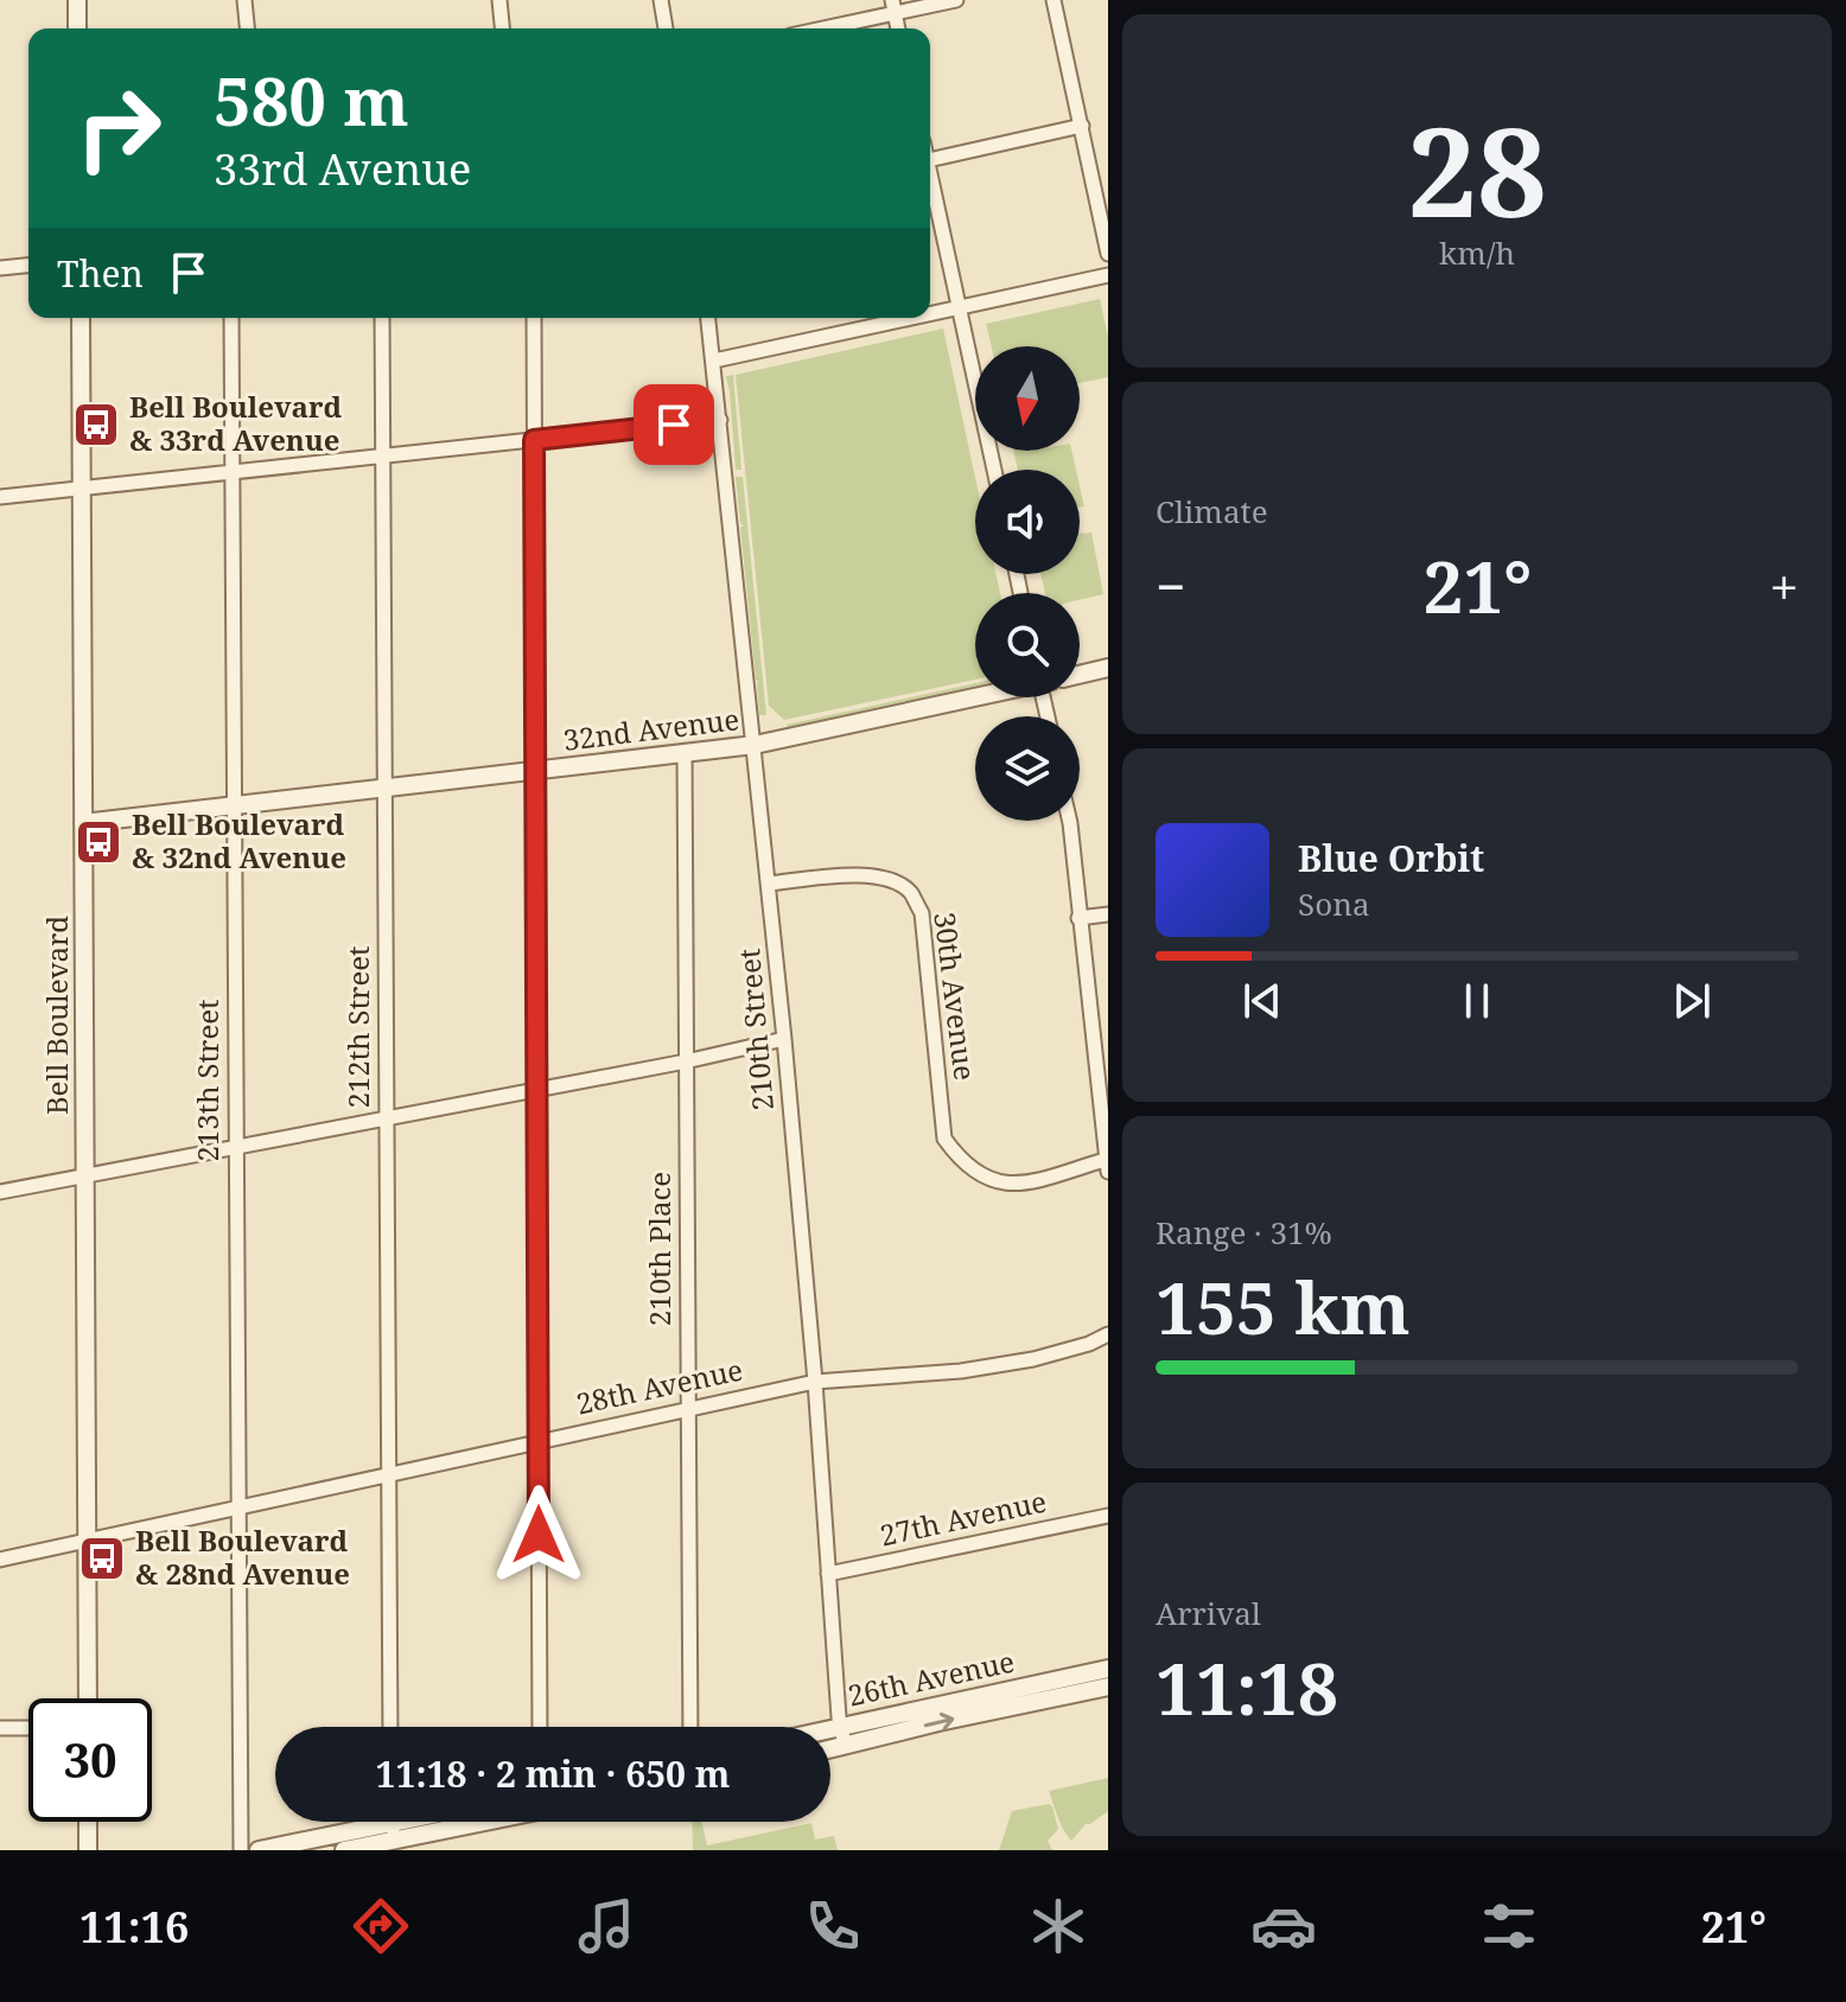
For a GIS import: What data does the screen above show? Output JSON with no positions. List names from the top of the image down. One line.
{"streets":{"street":["32nd Avenue","30th Avenue","Bell Boulevard","212th Street","210th Street","213th Street","210th Place","28th Avenue","27th Avenue","26th Avenue"]},"crossings":[["32nd Avenue","Bell Boulevard"],["32nd Avenue","212th Street"],["32nd Avenue","210th Street"],["32nd Avenue","213th Street"],["32nd Avenue","210th Place"],["30th Avenue","210th Street"],["Bell Boulevard","28th Avenue"],["212th Street","28th Avenue"],["210th Street","28th Avenue"],["210th Street","27th Avenue"],["210th Street","26th Avenue"],["213th Street","28th Avenue"],["210th Place","28th Avenue"]],"places":{"bus stop":["Bell Boulevard & 33rd Avenue","Bell Boulevard & 32nd Avenue","Bell Boulevard & 28nd Avenue"]},"north":"bottom","page":{"tile":[["28","km/h"],"Climate",["Range · 31%","155 km"],["Arrival","11:18"]],"turn":["580 m","33rd Avenue"],"then":"Then","heat":["−","21°","+"],"song":["Blue Orbit","Sona"],"limit":"30","trip":"11:18 · 2 min · 650 m","tabs":["11:16","21°"]}}
